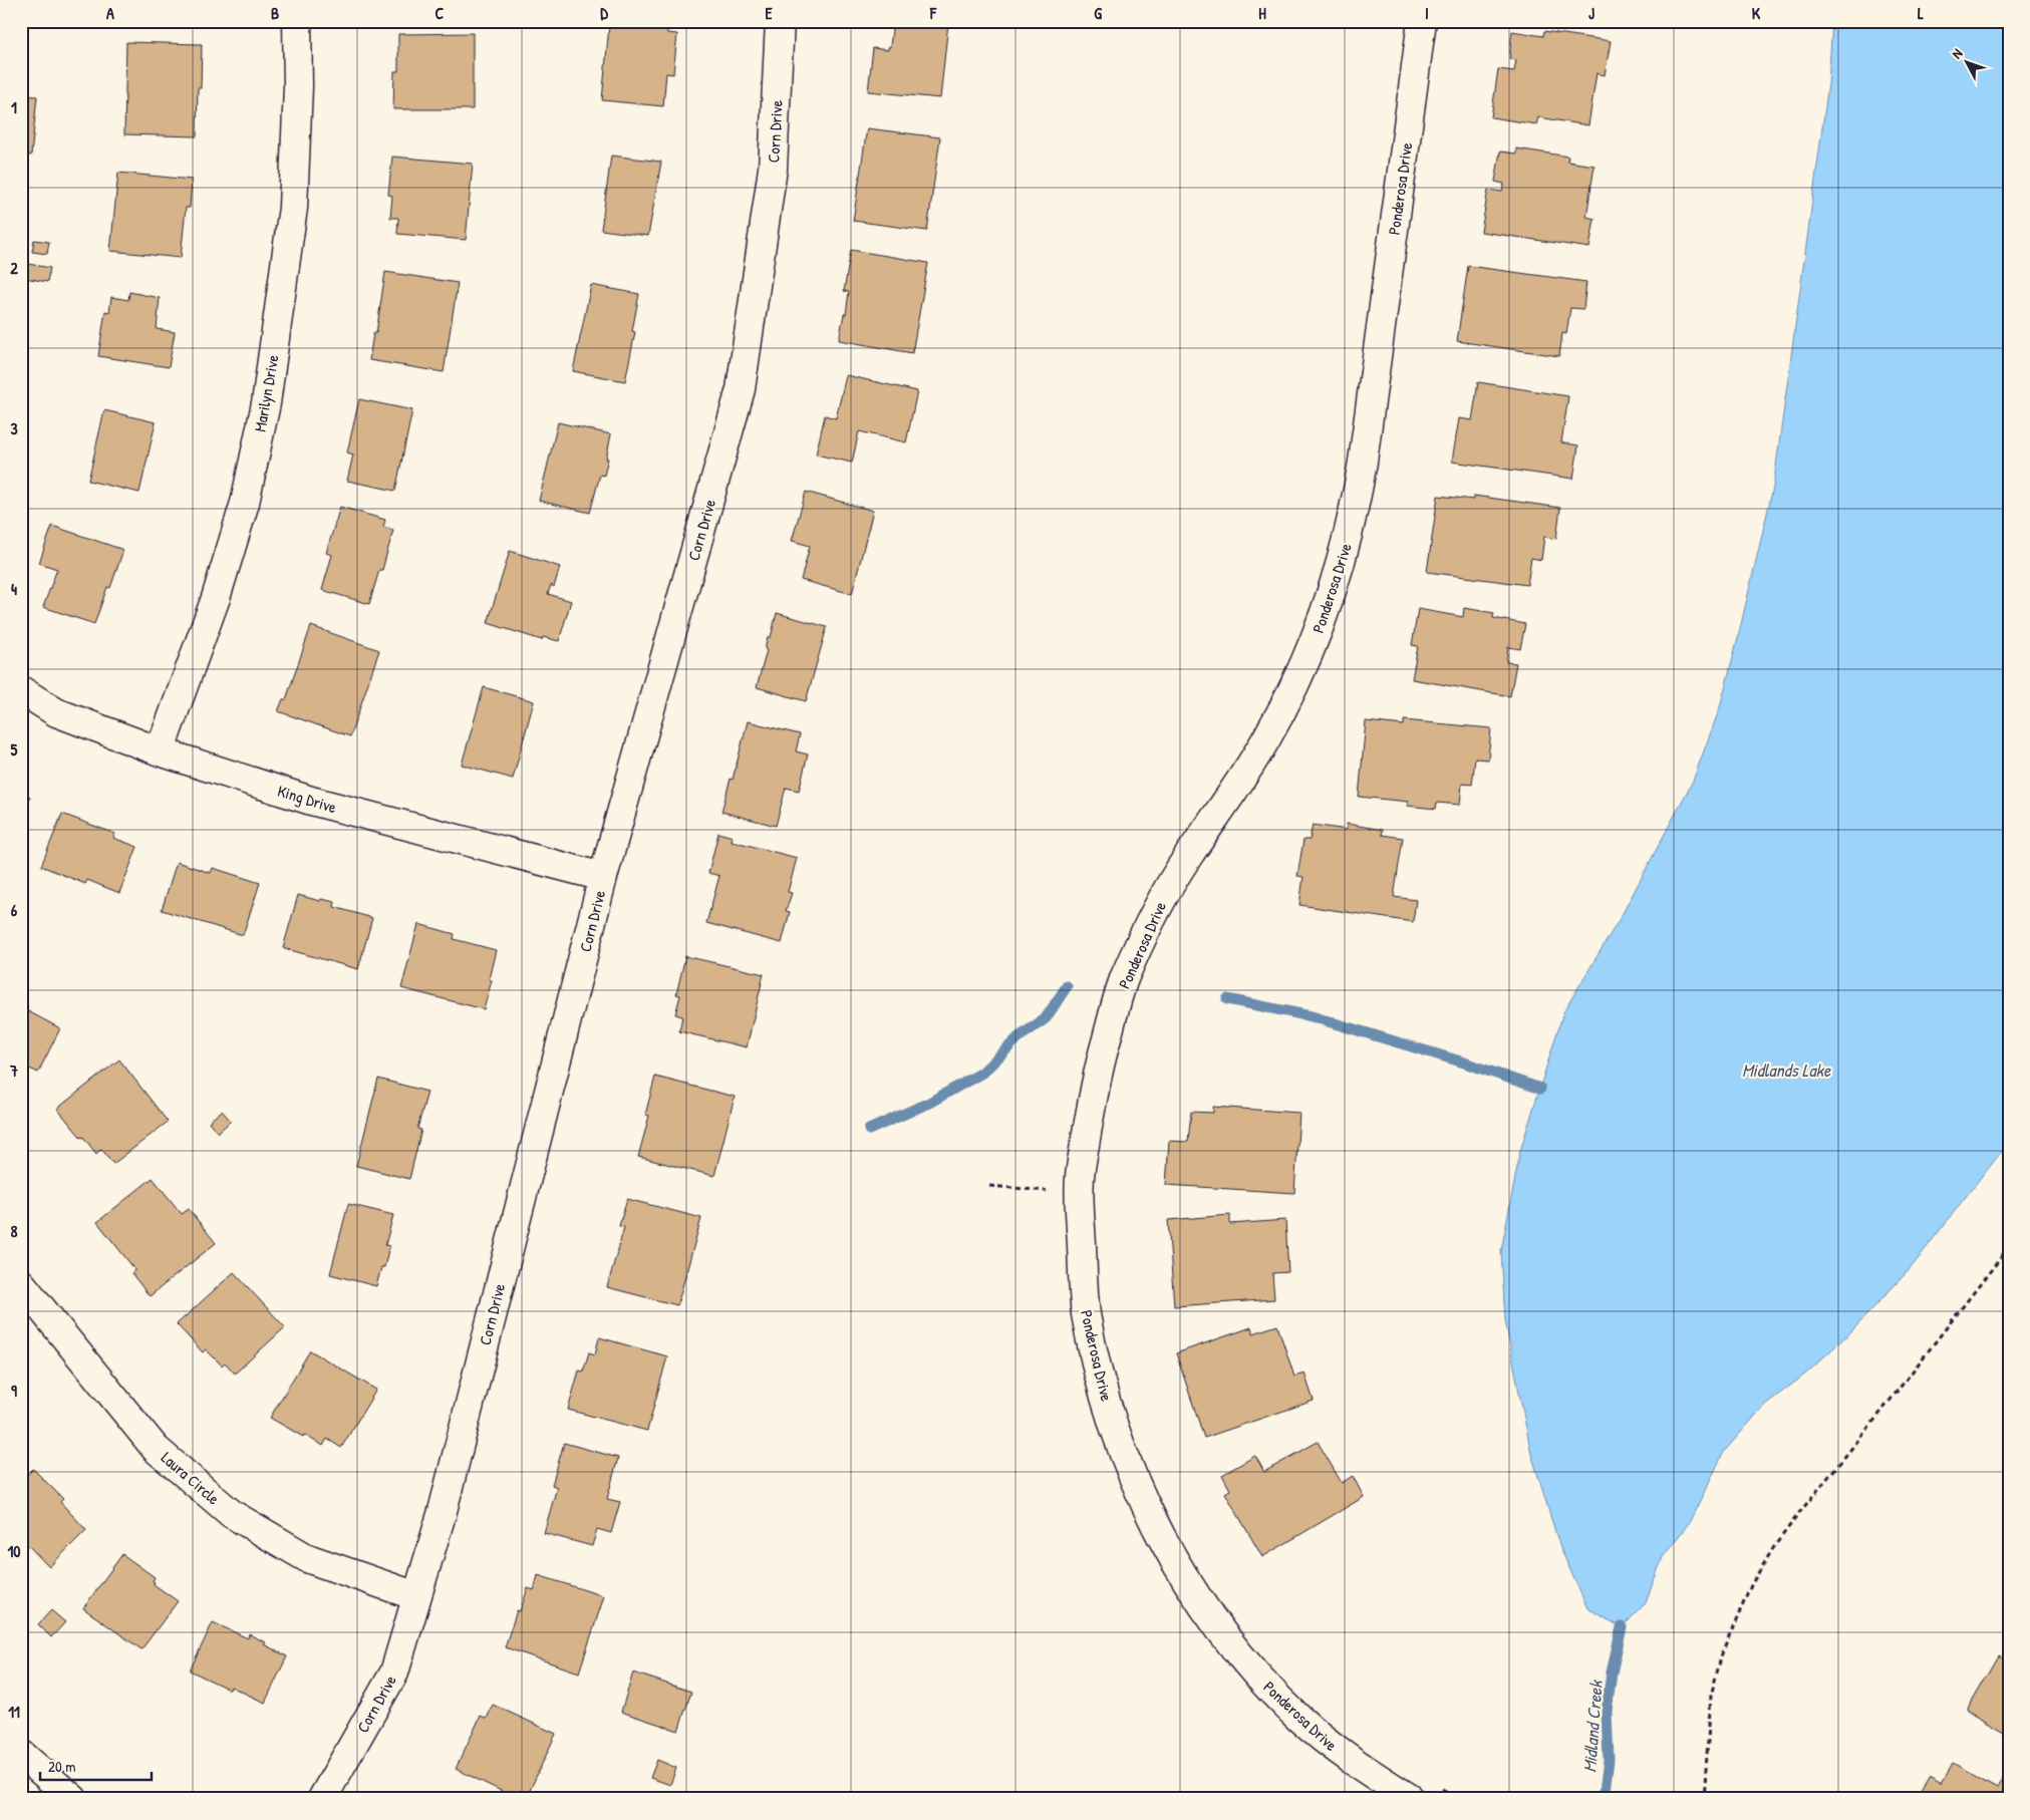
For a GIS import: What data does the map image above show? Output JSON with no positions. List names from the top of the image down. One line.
{"streets":{"street":["Corn Drive","Ponderosa Drive","Marilyn Drive","King Drive","Laura Circle"]},"crossings":[["Corn Drive","King Drive"],["Corn Drive","Laura Circle"],["Marilyn Drive","King Drive"]],"water":["Midlands Lake","Midland Creek"],"scale_bar":"20 m","north":"top left","grid":{"columns":["A","B","C","D","E","F","G","H","I","J","K","L"],"rows":["1","2","3","4","5","6","7","8","9","10","11"]}}
